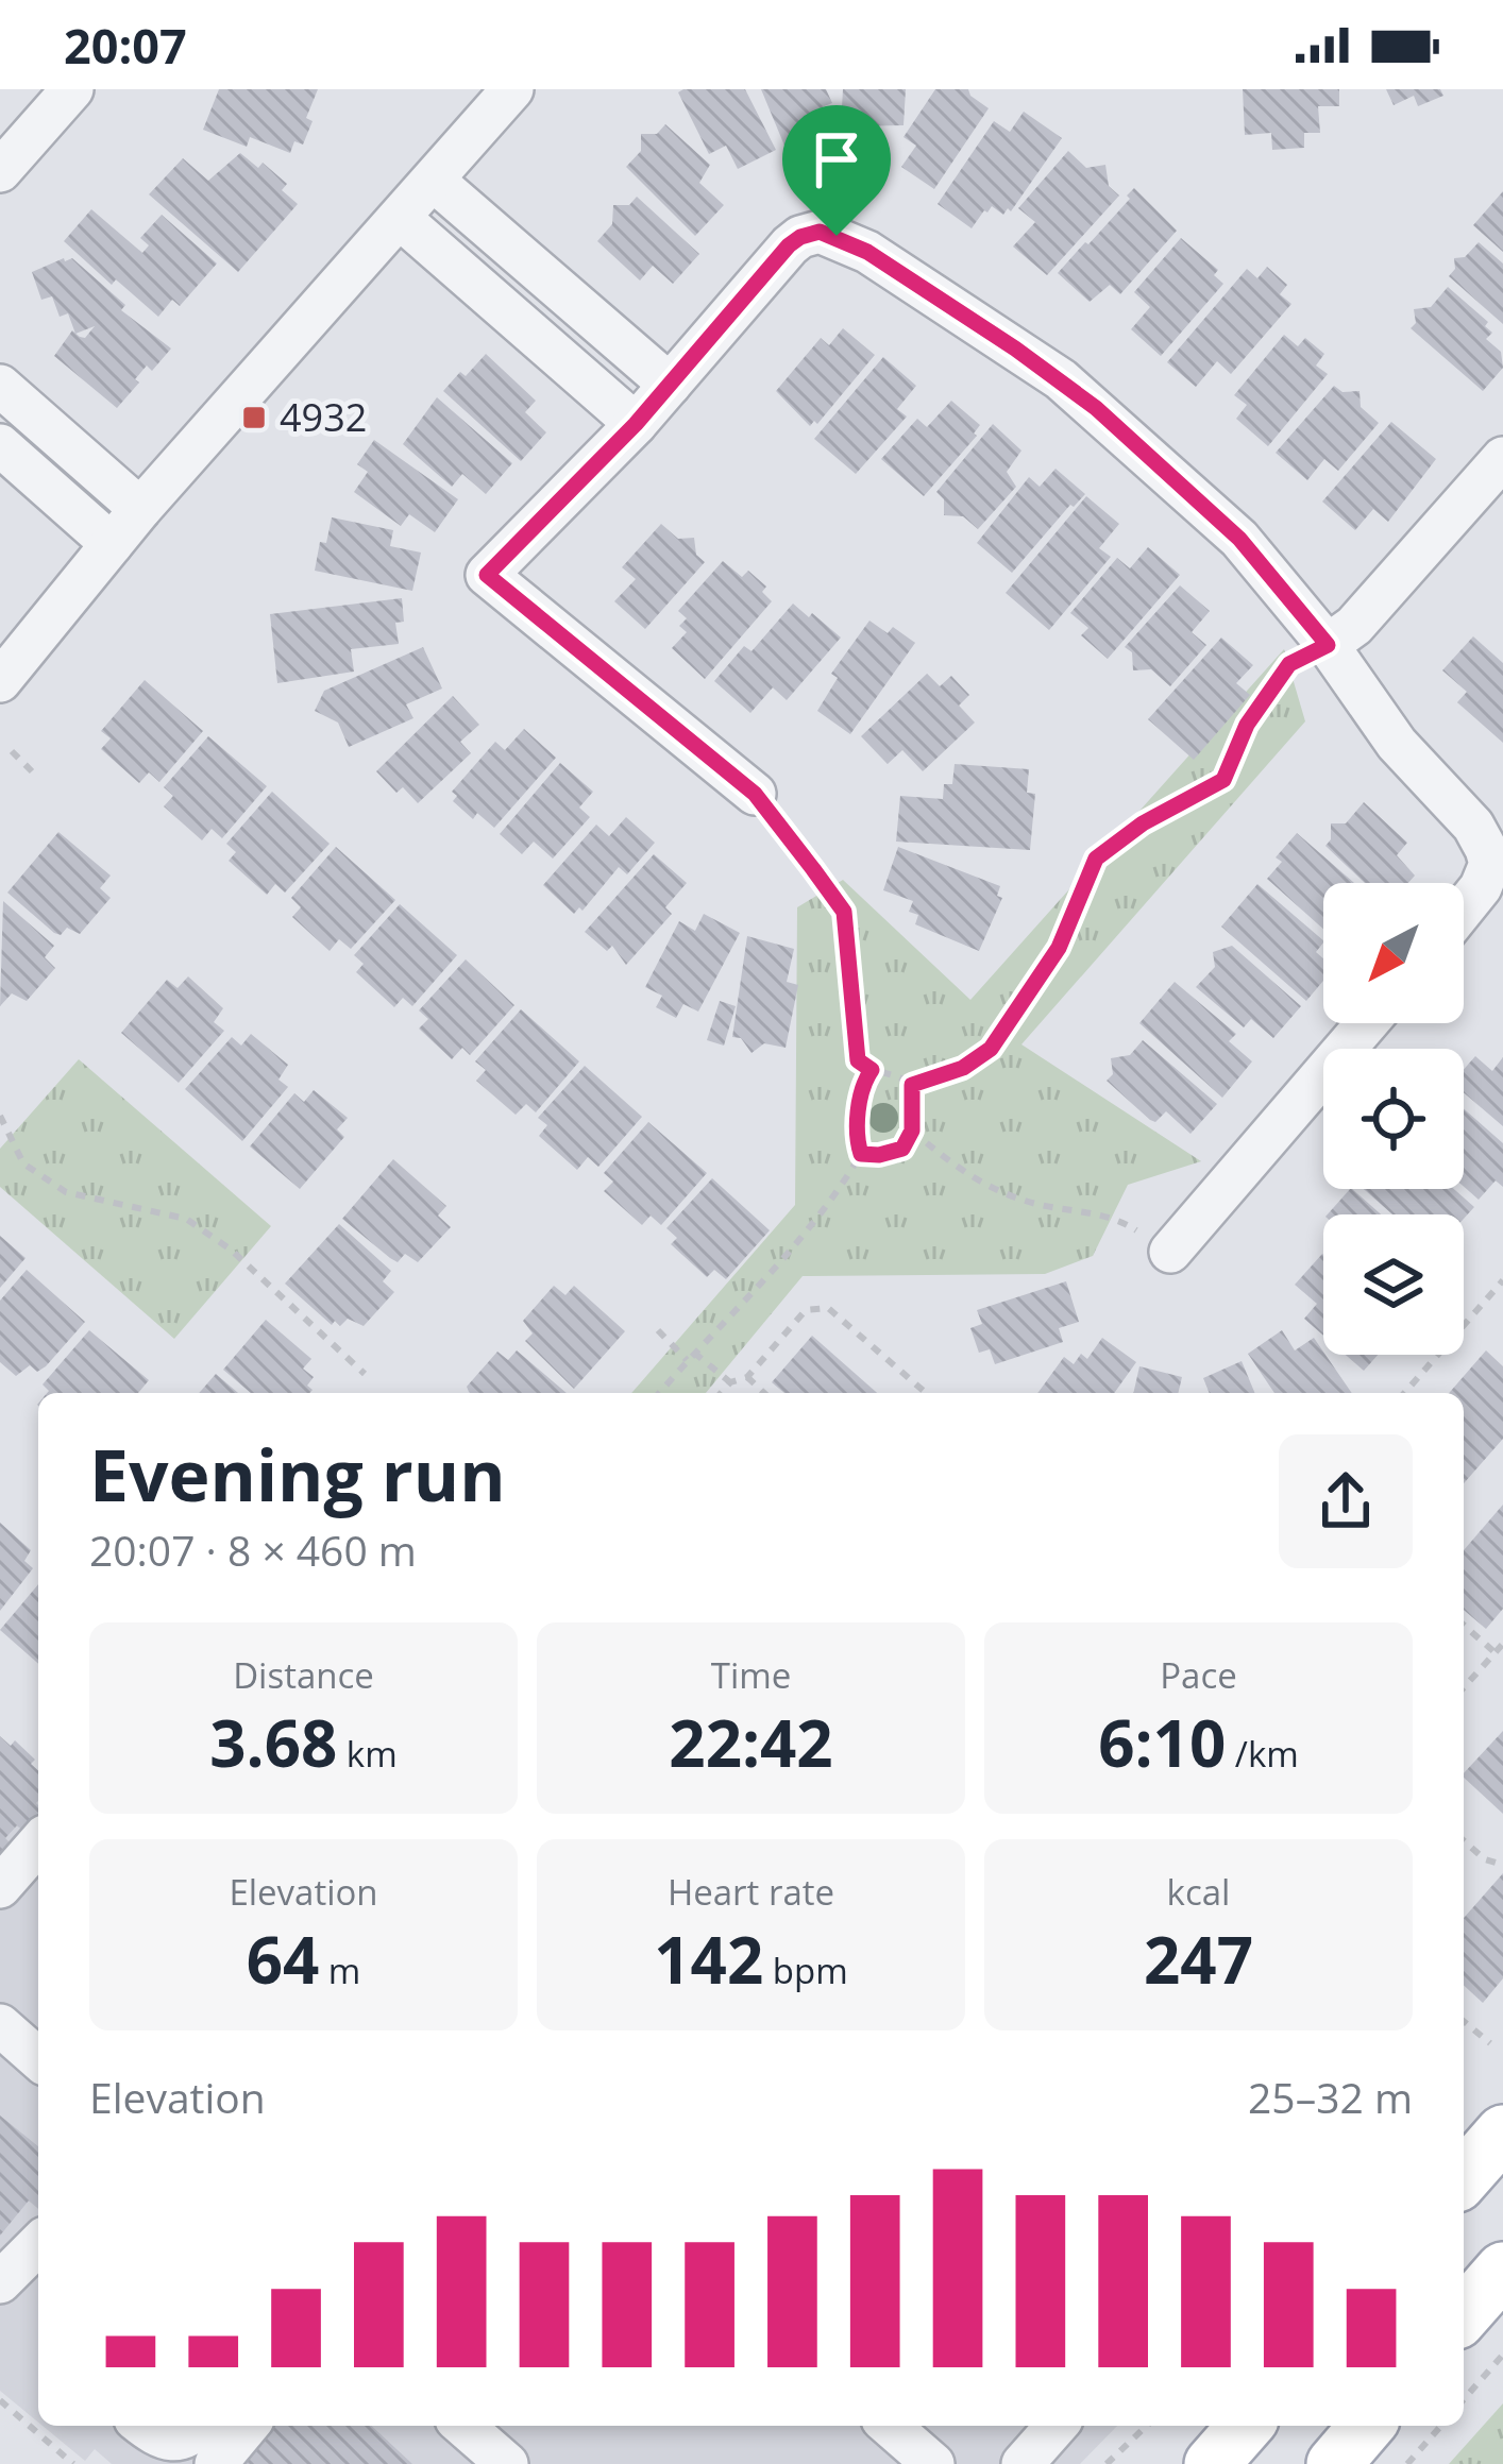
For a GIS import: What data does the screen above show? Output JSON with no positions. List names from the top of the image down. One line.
{"places":{"transit":["4932"]},"north":"bottom left","page":{"status":"20:07","heading":["Evening run","20:07 · 8 × 460 m"],"stats":[["Distance","3.68 km"],["Time","22:42"],["Pace","6:10 /km"],["Elevation","64 m"],["Heart rate","142 bpm"],["kcal","247"]],"chart":["Elevation","25–32 m"]}}
